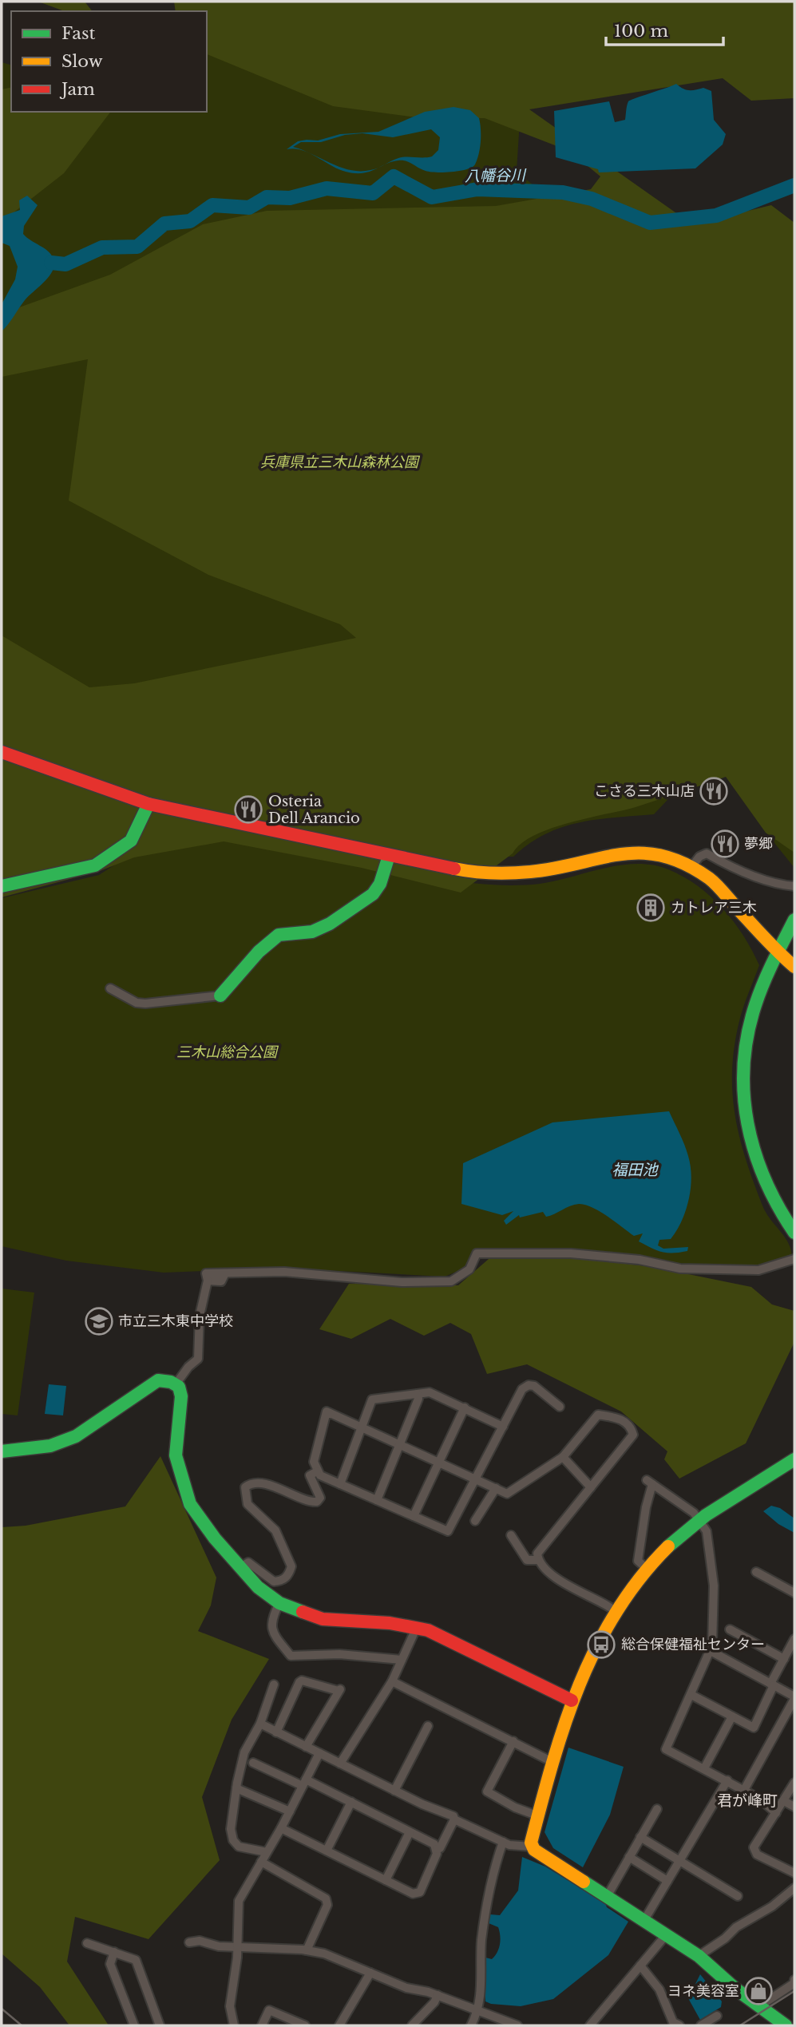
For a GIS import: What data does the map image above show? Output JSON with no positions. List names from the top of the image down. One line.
{"districts":["君が峰町"],"water":["八幡谷川","福田池"],"parks":["兵庫県立三木山森林公園","三木山総合公園"],"places":{"restaurant":["こさる三木山店","Osteria Dell Arancio","夢郷"],"building":["カトレア三木"],"school or university":["市立三木東中学校"],"bus stop":["総合保健福祉センター"],"shop":["ヨネ美容室"]},"legend":["Fast","Slow","Jam"],"scale_bar":"100 m"}
